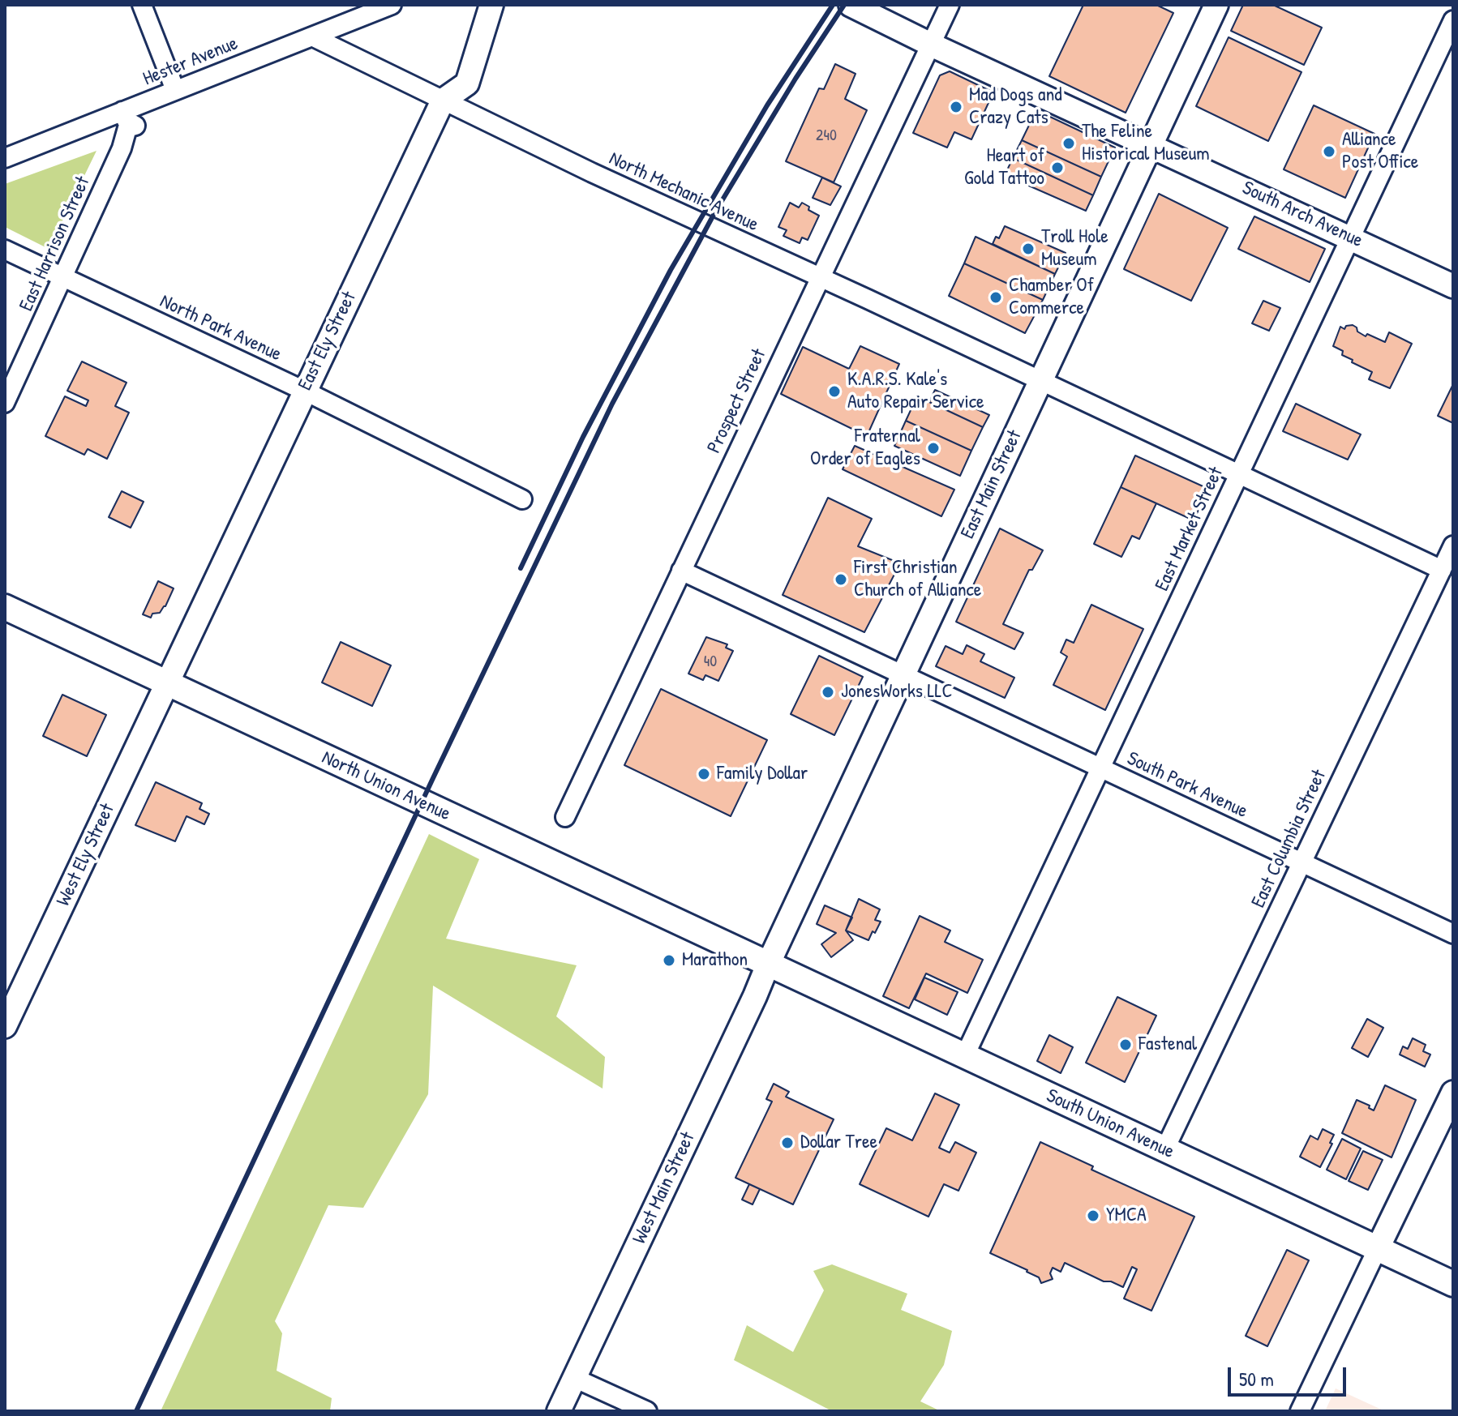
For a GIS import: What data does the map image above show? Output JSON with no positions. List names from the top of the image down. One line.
{"streets":{"main road":["North Union Avenue","South Union Avenue"],"street":["Hester Avenue","North Mechanic Avenue","South Arch Avenue","East Harrison Street","North Park Avenue","East Ely Street","Prospect Street","East Main Street","East Market Street","South Park Avenue","East Columbia Street","West Ely Street","West Main Street"]},"crossings":[["Hester Avenue","North Mechanic Avenue"],["Hester Avenue","East Harrison Street"],["North Mechanic Avenue","East Ely Street"],["North Mechanic Avenue","Prospect Street"],["North Mechanic Avenue","East Main Street"],["North Mechanic Avenue","East Market Street"],["North Mechanic Avenue","East Columbia Street"],["South Arch Avenue","Prospect Street"],["South Arch Avenue","East Main Street"],["South Arch Avenue","East Market Street"],["East Harrison Street","North Park Avenue"],["North Park Avenue","East Ely Street"],["East Ely Street","North Union Avenue"],["East Ely Street","West Ely Street"],["East Main Street","South Park Avenue"],["East Main Street","North Union Avenue"],["East Main Street","South Union Avenue"],["East Main Street","West Main Street"],["East Market Street","South Park Avenue"],["East Market Street","South Union Avenue"],["South Park Avenue","East Columbia Street"],["North Union Avenue","West Ely Street"],["North Union Avenue","South Union Avenue"],["North Union Avenue","West Main Street"],["East Columbia Street","South Union Avenue"],["South Union Avenue","West Main Street"]],"places":["Mad Dogs and Crazy Cats","The Feline Historical Museum","Alliance Post Office","Heart of Gold Tattoo","Troll Hole Museum","Chamber Of Commerce","K.A.R.S. Kale's Auto Repair Service","Fraternal Order of Eagles","First Christian Church of Alliance","JonesWorks LLC","Family Dollar","Marathon","Fastenal","Dollar Tree","YMCA"],"house_numbers":["240","40"],"scale_bar":"50 m"}
